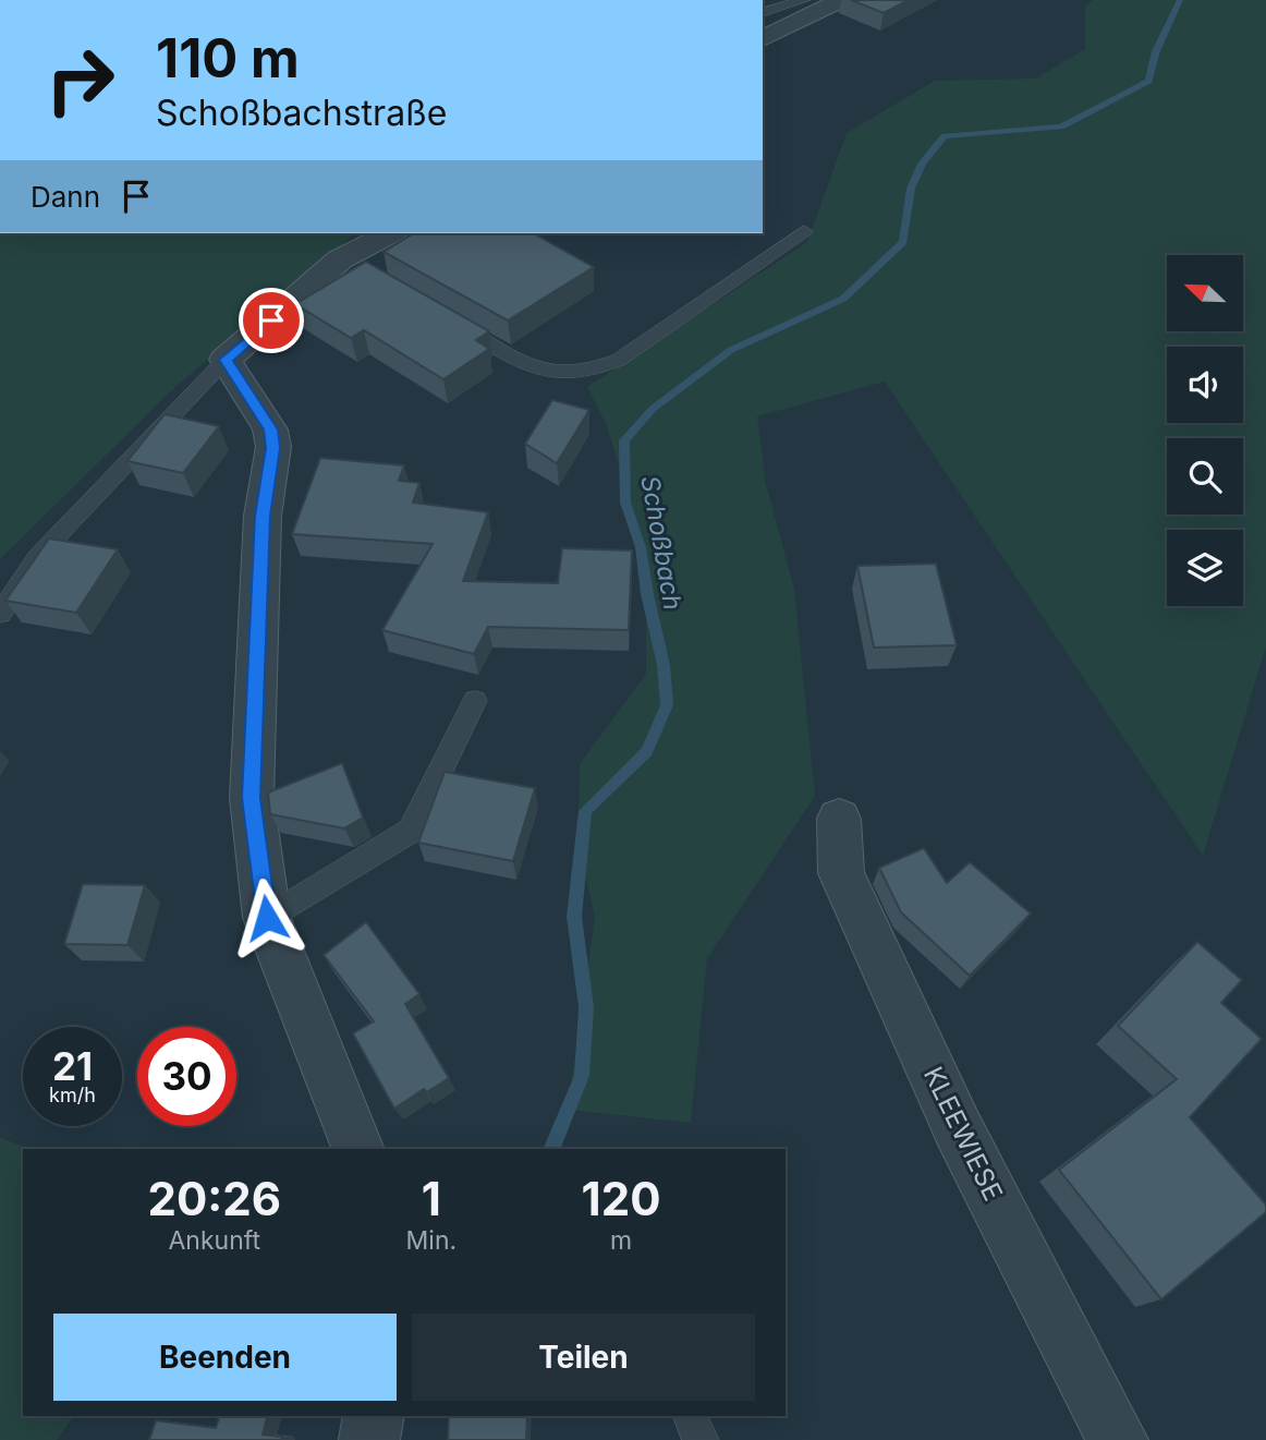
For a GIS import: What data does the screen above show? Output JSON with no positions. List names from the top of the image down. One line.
{"streets":{"street":["KLEEWIESE"]},"water":["Schoßbach"],"north":"top left","page":{"turn":["110 m","Schoßbachstraße"],"then":"Dann","speed":"21 km/h","limit":"30","eta":["20:26","Ankunft","1","Min.","120","m"],"buttons":["Beenden","Teilen"]}}
